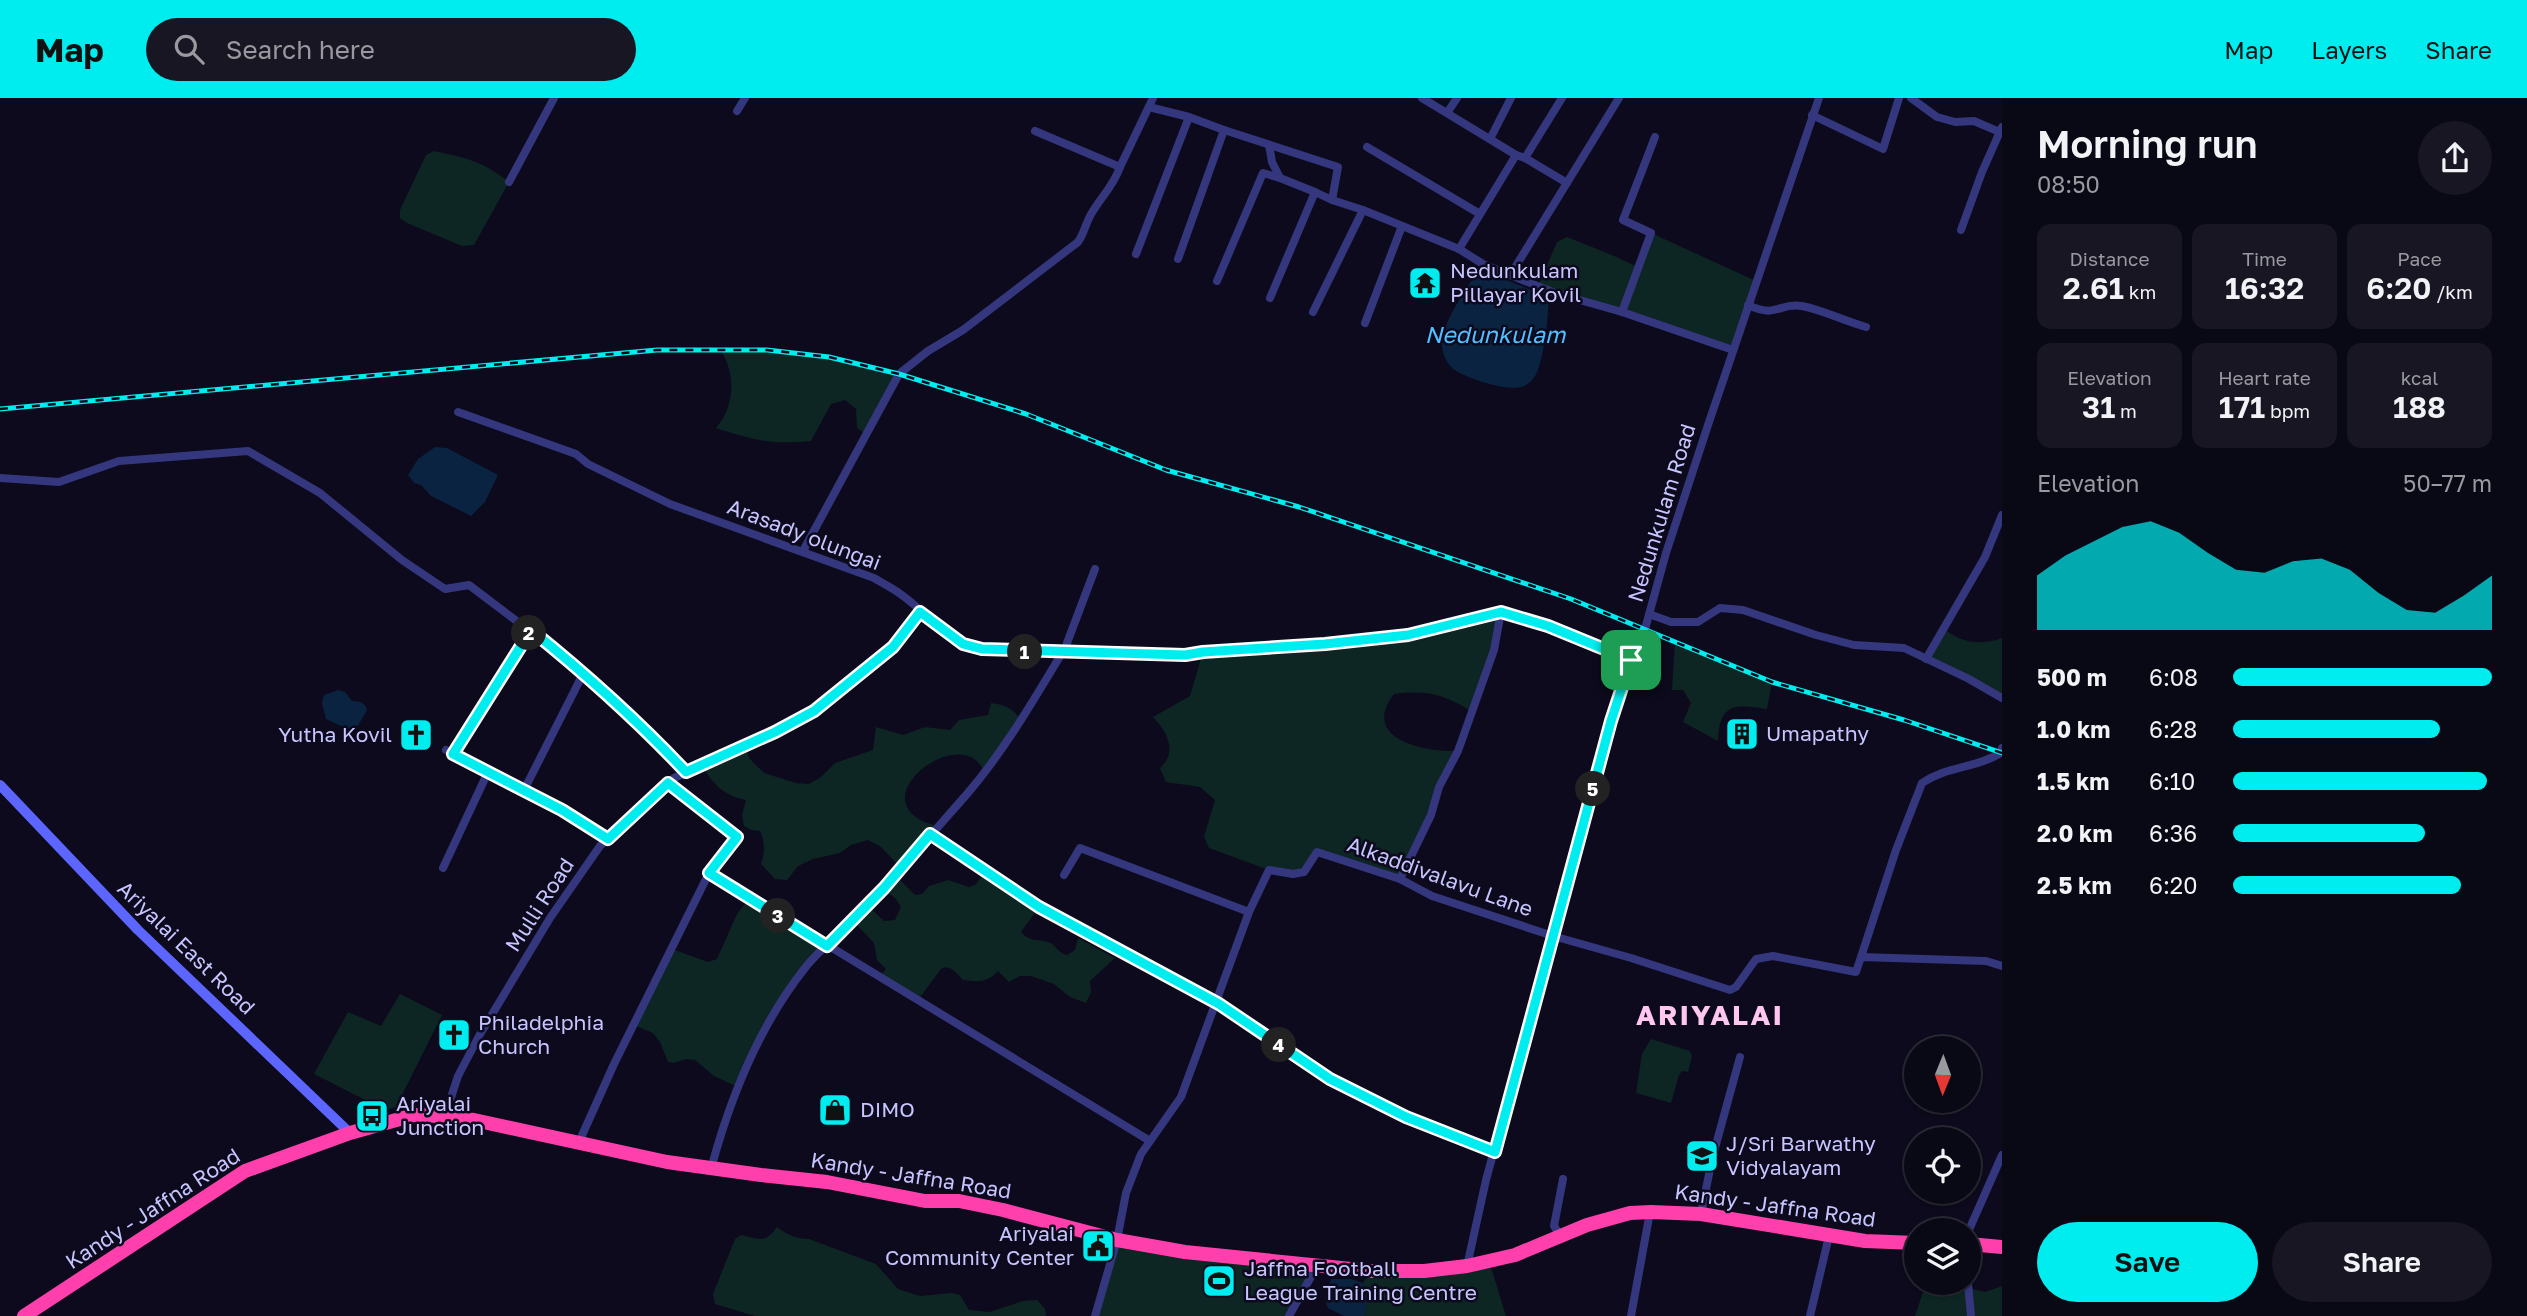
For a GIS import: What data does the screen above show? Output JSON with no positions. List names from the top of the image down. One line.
{"streets":{"highway":["Kandy - Jaffna Road"],"street":["Nedunkulam Road","Arasady olungai","Alkaddivalavu Lane","Mulli Road","Ariyalai East Road"]},"crossings":[["Nedunkulam Road","Alkaddivalavu Lane"],["Nedunkulam Road","Kandy - Jaffna Road"],["Arasady olungai","Mulli Road"],["Alkaddivalavu Lane","Kandy - Jaffna Road"],["Mulli Road","Kandy - Jaffna Road"],["Ariyalai East Road","Kandy - Jaffna Road"]],"districts":["ARIYALAI"],"water":["Nedunkulam"],"places":{"temple":["Nedunkulam Pillayar Kovil"],"building":["Umapathy"],"church":["Yutha Kovil","Philadelphia Church"],"shop":["DIMO"],"bus stop":["Ariyalai Junction"],"school or university":["J/Sri Barwathy Vidyalayam"],"public building":["Ariyalai Community Center"],"sports":["Jaffna Football League Training Centre"]},"north":"bottom","page":{"header":"Map","search":"Search here","nav":["Map","Layers","Share"],"heading":["Morning run","08:50"],"stats":[["Distance","2.61 km"],["Time","16:32"],["Pace","6:20 /km"],["Elevation","31 m"],["Heart rate","171 bpm"],["kcal","188"]],"chart":["Elevation","50–77 m"],"pins":["2","1","5","3","4"],"list":[{"name":"500 m","note":"6:08"},{"name":"1.0 km","note":"6:28"},{"name":"1.5 km","note":"6:10"},{"name":"2.0 km","note":"6:36"},{"name":"2.5 km","note":"6:20"}],"buttons":["Save","Share"]}}
